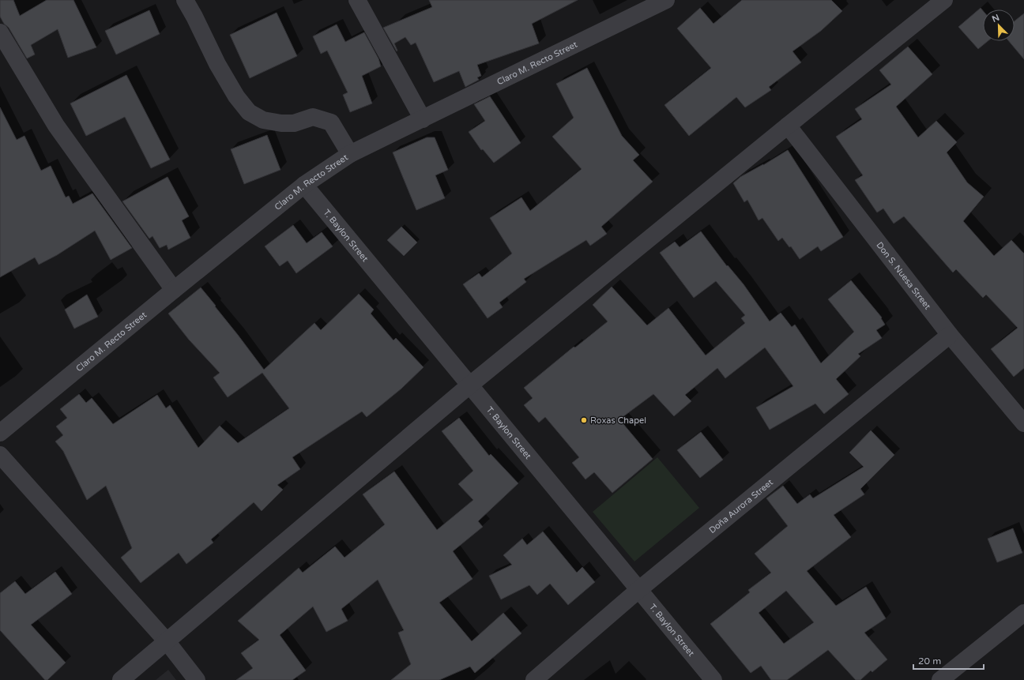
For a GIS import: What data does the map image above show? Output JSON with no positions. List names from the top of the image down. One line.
{"streets":{"street":["Claro M. Recto Street","T. Baylon Street","Don S. Nuesa Street","Doña Aurora Street"]},"crossings":[["Claro M. Recto Street","T. Baylon Street"],["T. Baylon Street","Doña Aurora Street"],["Don S. Nuesa Street","Doña Aurora Street"]],"places":["Roxas Chapel"],"scale_bar":"20 m","north":"top left"}
